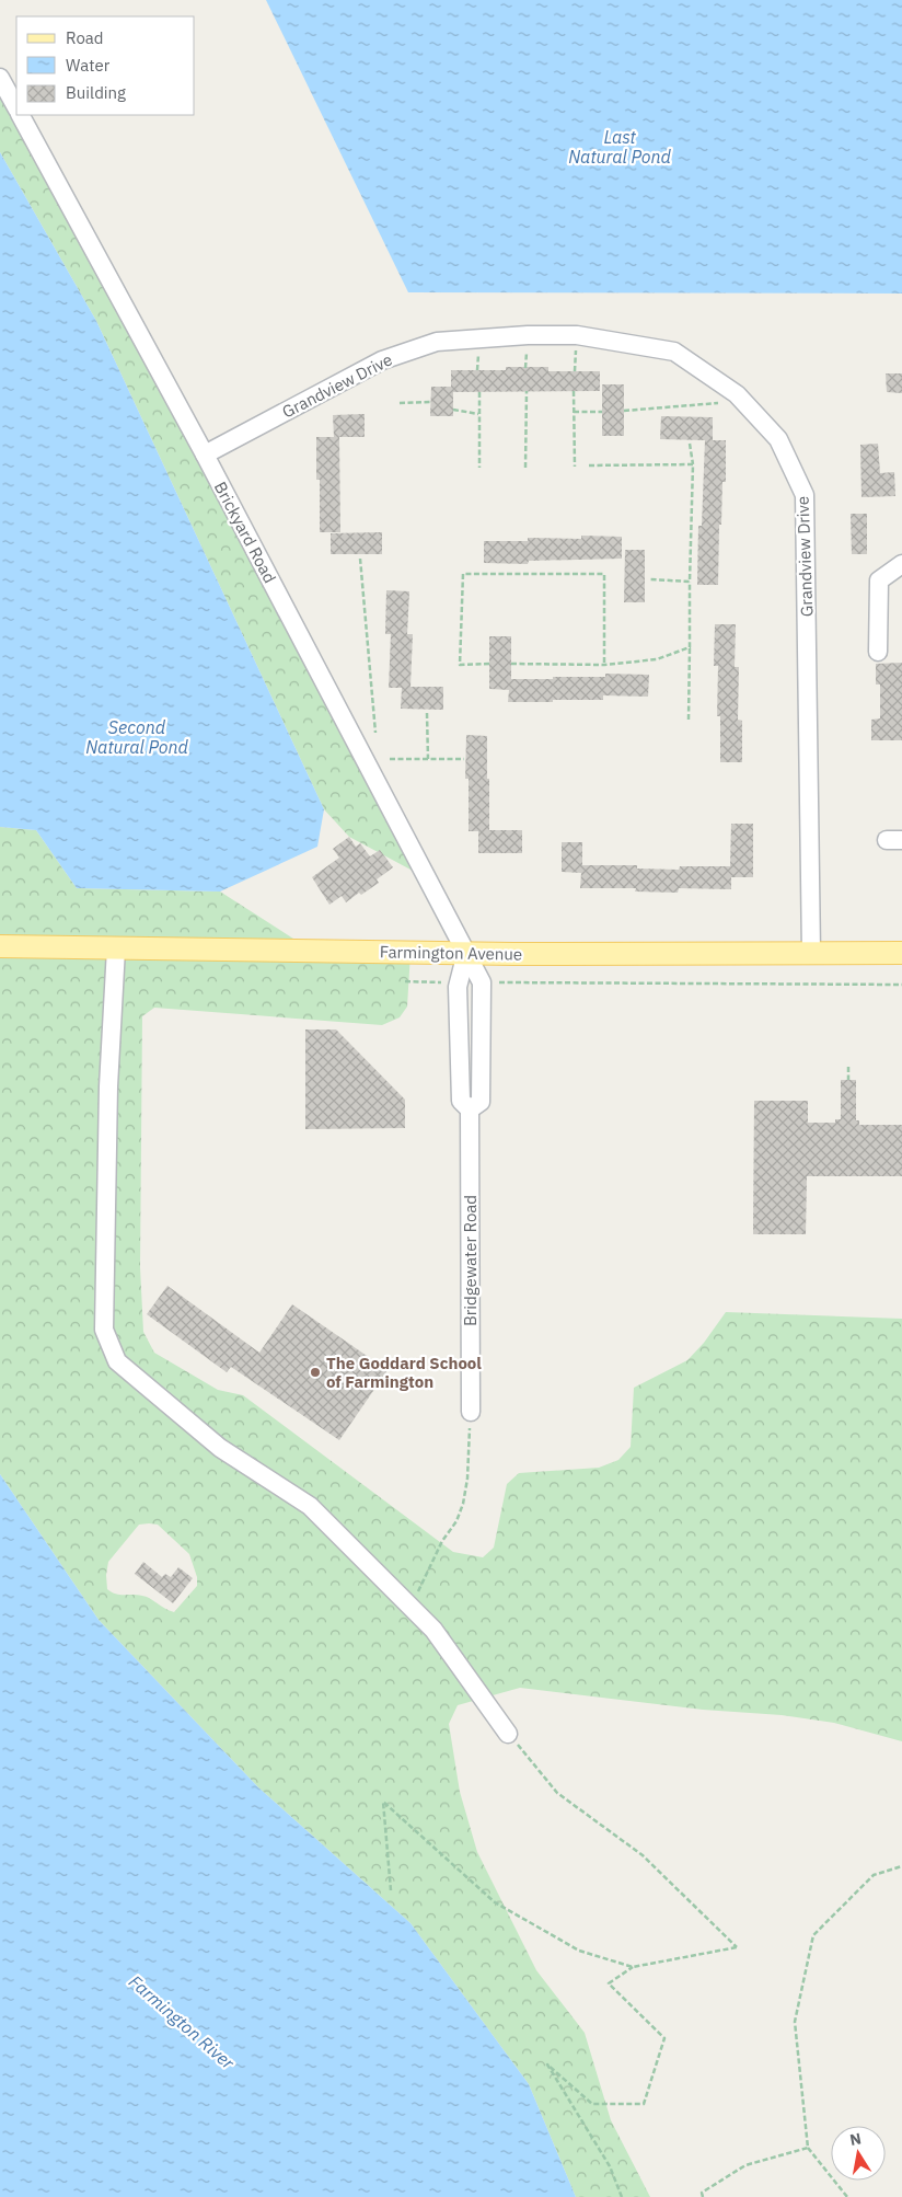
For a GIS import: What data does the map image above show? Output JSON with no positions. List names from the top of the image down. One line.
{"streets":{"main road":["Farmington Avenue"],"street":["Grandview Drive","Brickyard Road","Bridgewater Road"]},"crossings":[["Grandview Drive","Brickyard Road"],["Grandview Drive","Farmington Avenue"],["Brickyard Road","Farmington Avenue"],["Brickyard Road","Bridgewater Road"],["Farmington Avenue","Bridgewater Road"]],"water":["Last Natural Pond","Second Natural Pond","Farmington River"],"places":["The Goddard School of Farmington"],"legend":["Road","Water","Building"],"north":"top"}
